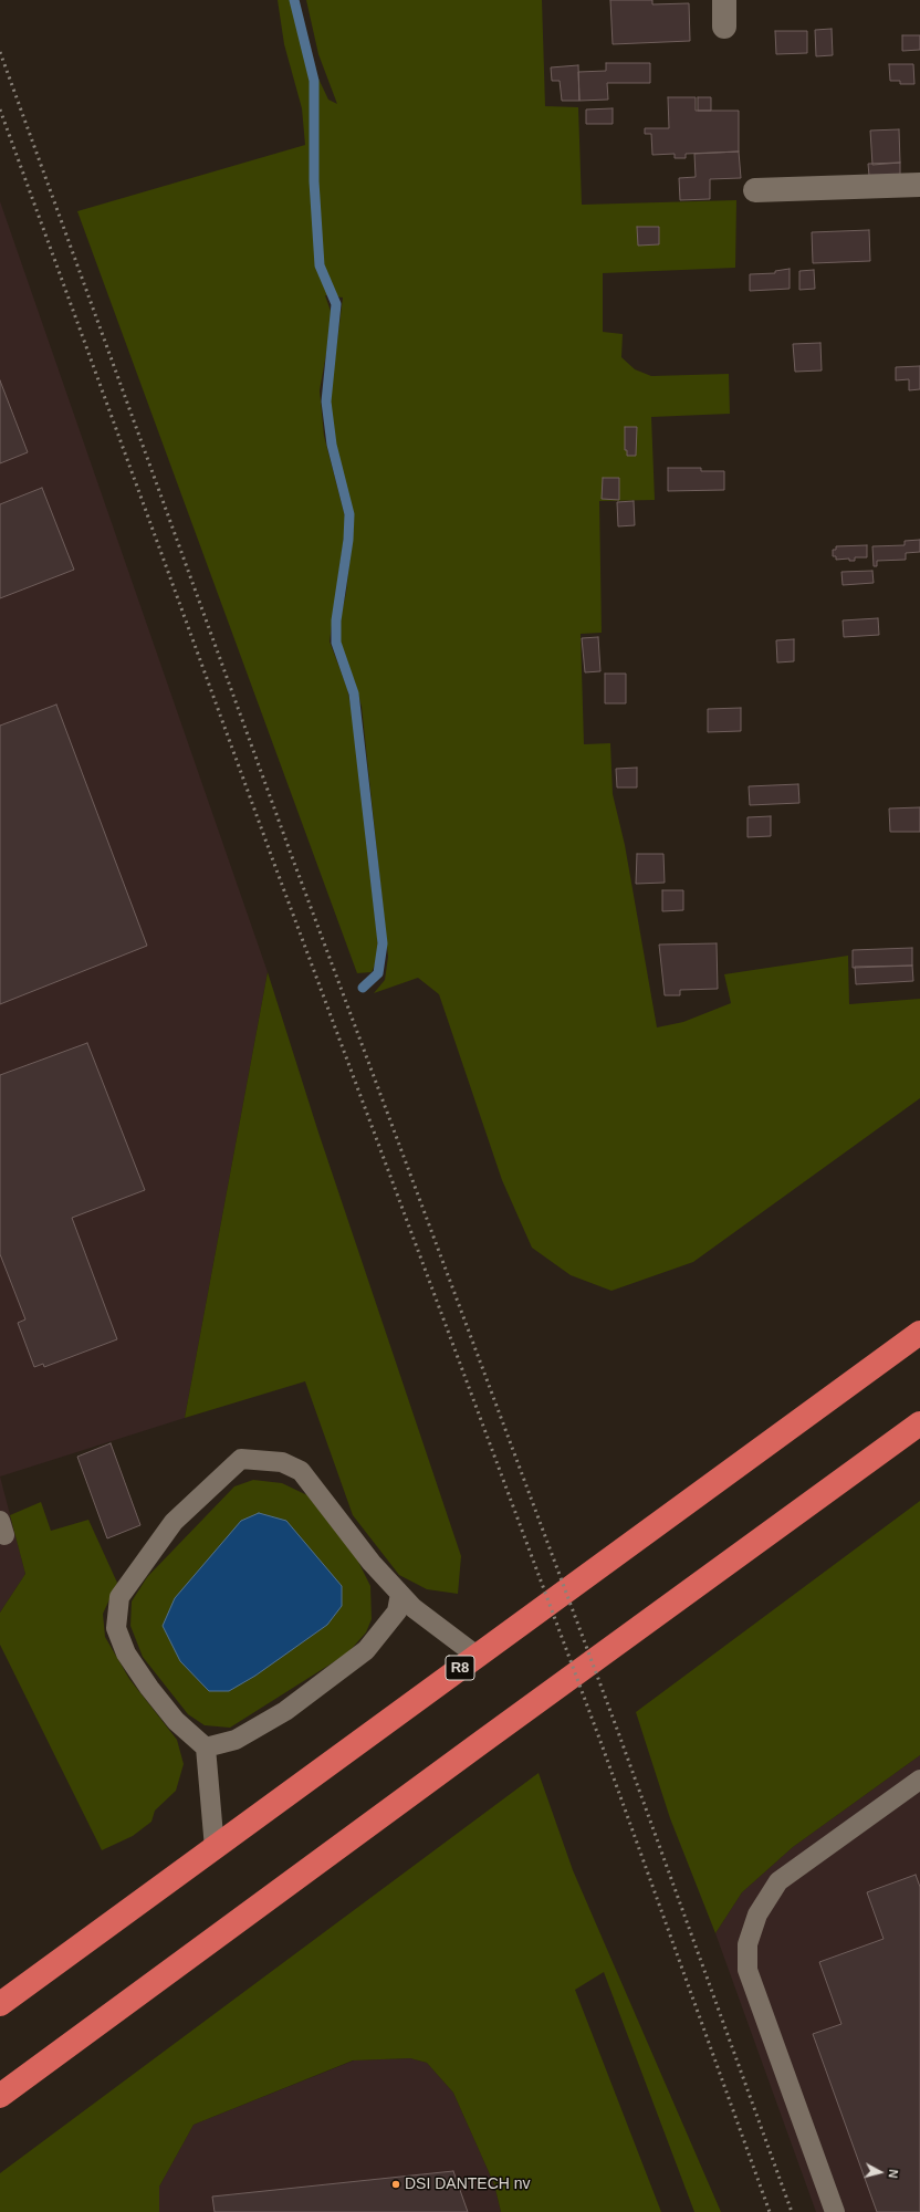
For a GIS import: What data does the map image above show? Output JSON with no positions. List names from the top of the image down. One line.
{"streets":{"highway":["R8"]},"places":["DSI DANTECH nv"],"north":"right"}
